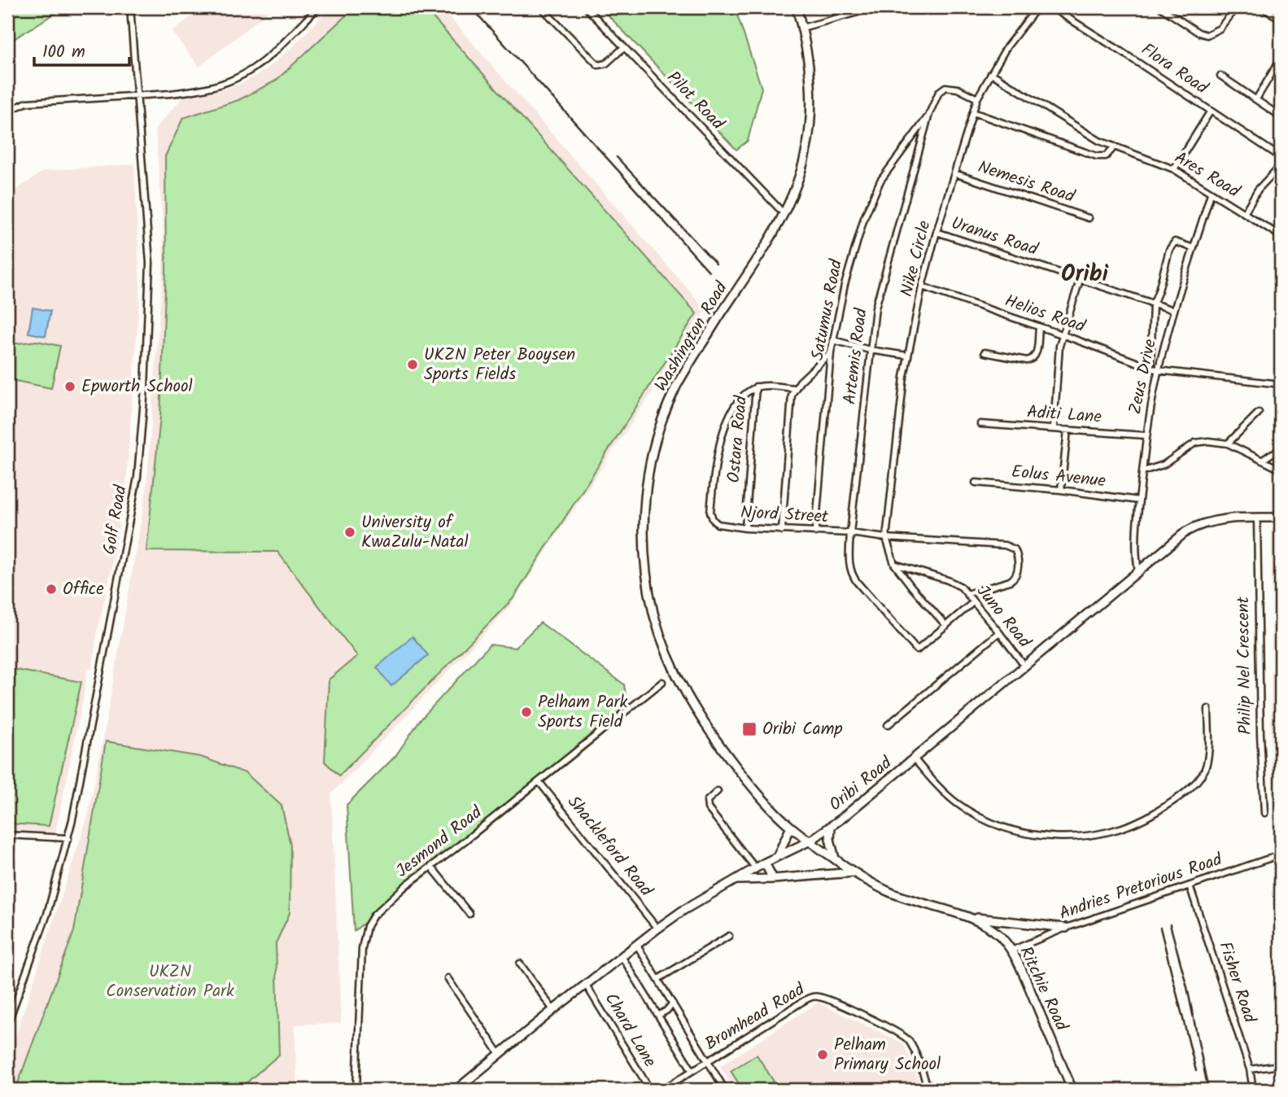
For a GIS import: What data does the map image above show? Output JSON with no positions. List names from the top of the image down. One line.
{"streets":{"main road":["Washington Road","Oribi Road","Ritchie Road"],"street":["Flora Road","Pilot Road","Ares Road","Nemesis Road","Uranus Road","Nike Circle","Satumus Road","Helios Road","Artemis Road","Zeus Drive","Aditi Lane","Ostara Road","Eolus Avenue","Njord Street","Golf Road","Juno Road","Philip Nel Crescent","Jesmond Road","Shackleford Road","Andries Pretorious Road","Fisher Road","Bromhead Road","Chard Lane"]},"crossings":[["Pilot Road","Washington Road"],["Ares Road","Nike Circle"],["Ares Road","Zeus Drive"],["Nemesis Road","Nike Circle"],["Uranus Road","Nike Circle"],["Uranus Road","Zeus Drive"],["Nike Circle","Helios Road"],["Nike Circle","Artemis Road"],["Nike Circle","Njord Street"],["Satumus Road","Artemis Road"],["Satumus Road","Njord Street"],["Helios Road","Zeus Drive"],["Washington Road","Oribi Road"],["Washington Road","Ritchie Road"],["Artemis Road","Njord Street"],["Zeus Drive","Aditi Lane"],["Zeus Drive","Eolus Avenue"],["Zeus Drive","Oribi Road"],["Ostara Road","Njord Street"],["Njord Street","Juno Road"],["Juno Road","Oribi Road"],["Philip Nel Crescent","Oribi Road"],["Oribi Road","Shackleford Road"],["Oribi Road","Chard Lane"],["Jesmond Road","Shackleford Road"],["Andries Pretorious Road","Fisher Road"],["Andries Pretorious Road","Ritchie Road"]],"districts":["Oribi"],"parks":["UKZN Conservation Park"],"places":{"other":["UKZN Peter Booysen Sports Fields","Epworth School","University of KwaZulu-Natal","Office","Pelham Park Sports Field","Pelham Primary School"],"transit":["Oribi Camp"]},"scale_bar":"100 m"}
